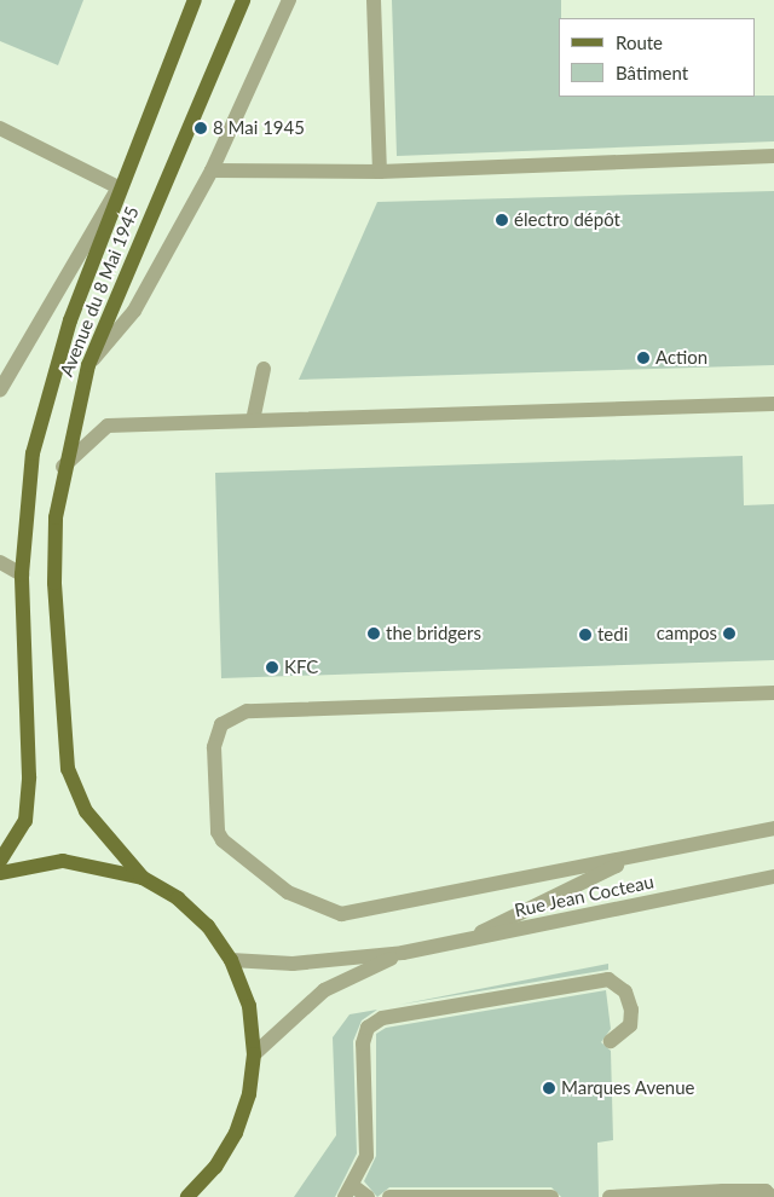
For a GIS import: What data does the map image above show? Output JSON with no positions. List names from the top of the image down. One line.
{"streets":{"main road":["Avenue du 8 Mai 1945"],"street":["Rue Jean Cocteau"]},"crossings":[["Avenue du 8 Mai 1945","Rue Jean Cocteau"]],"places":["8 Mai 1945","électro dépôt","Action","the bridgers","campos","tedi","KFC","Marques Avenue"],"legend":["Route","Bâtiment"]}
